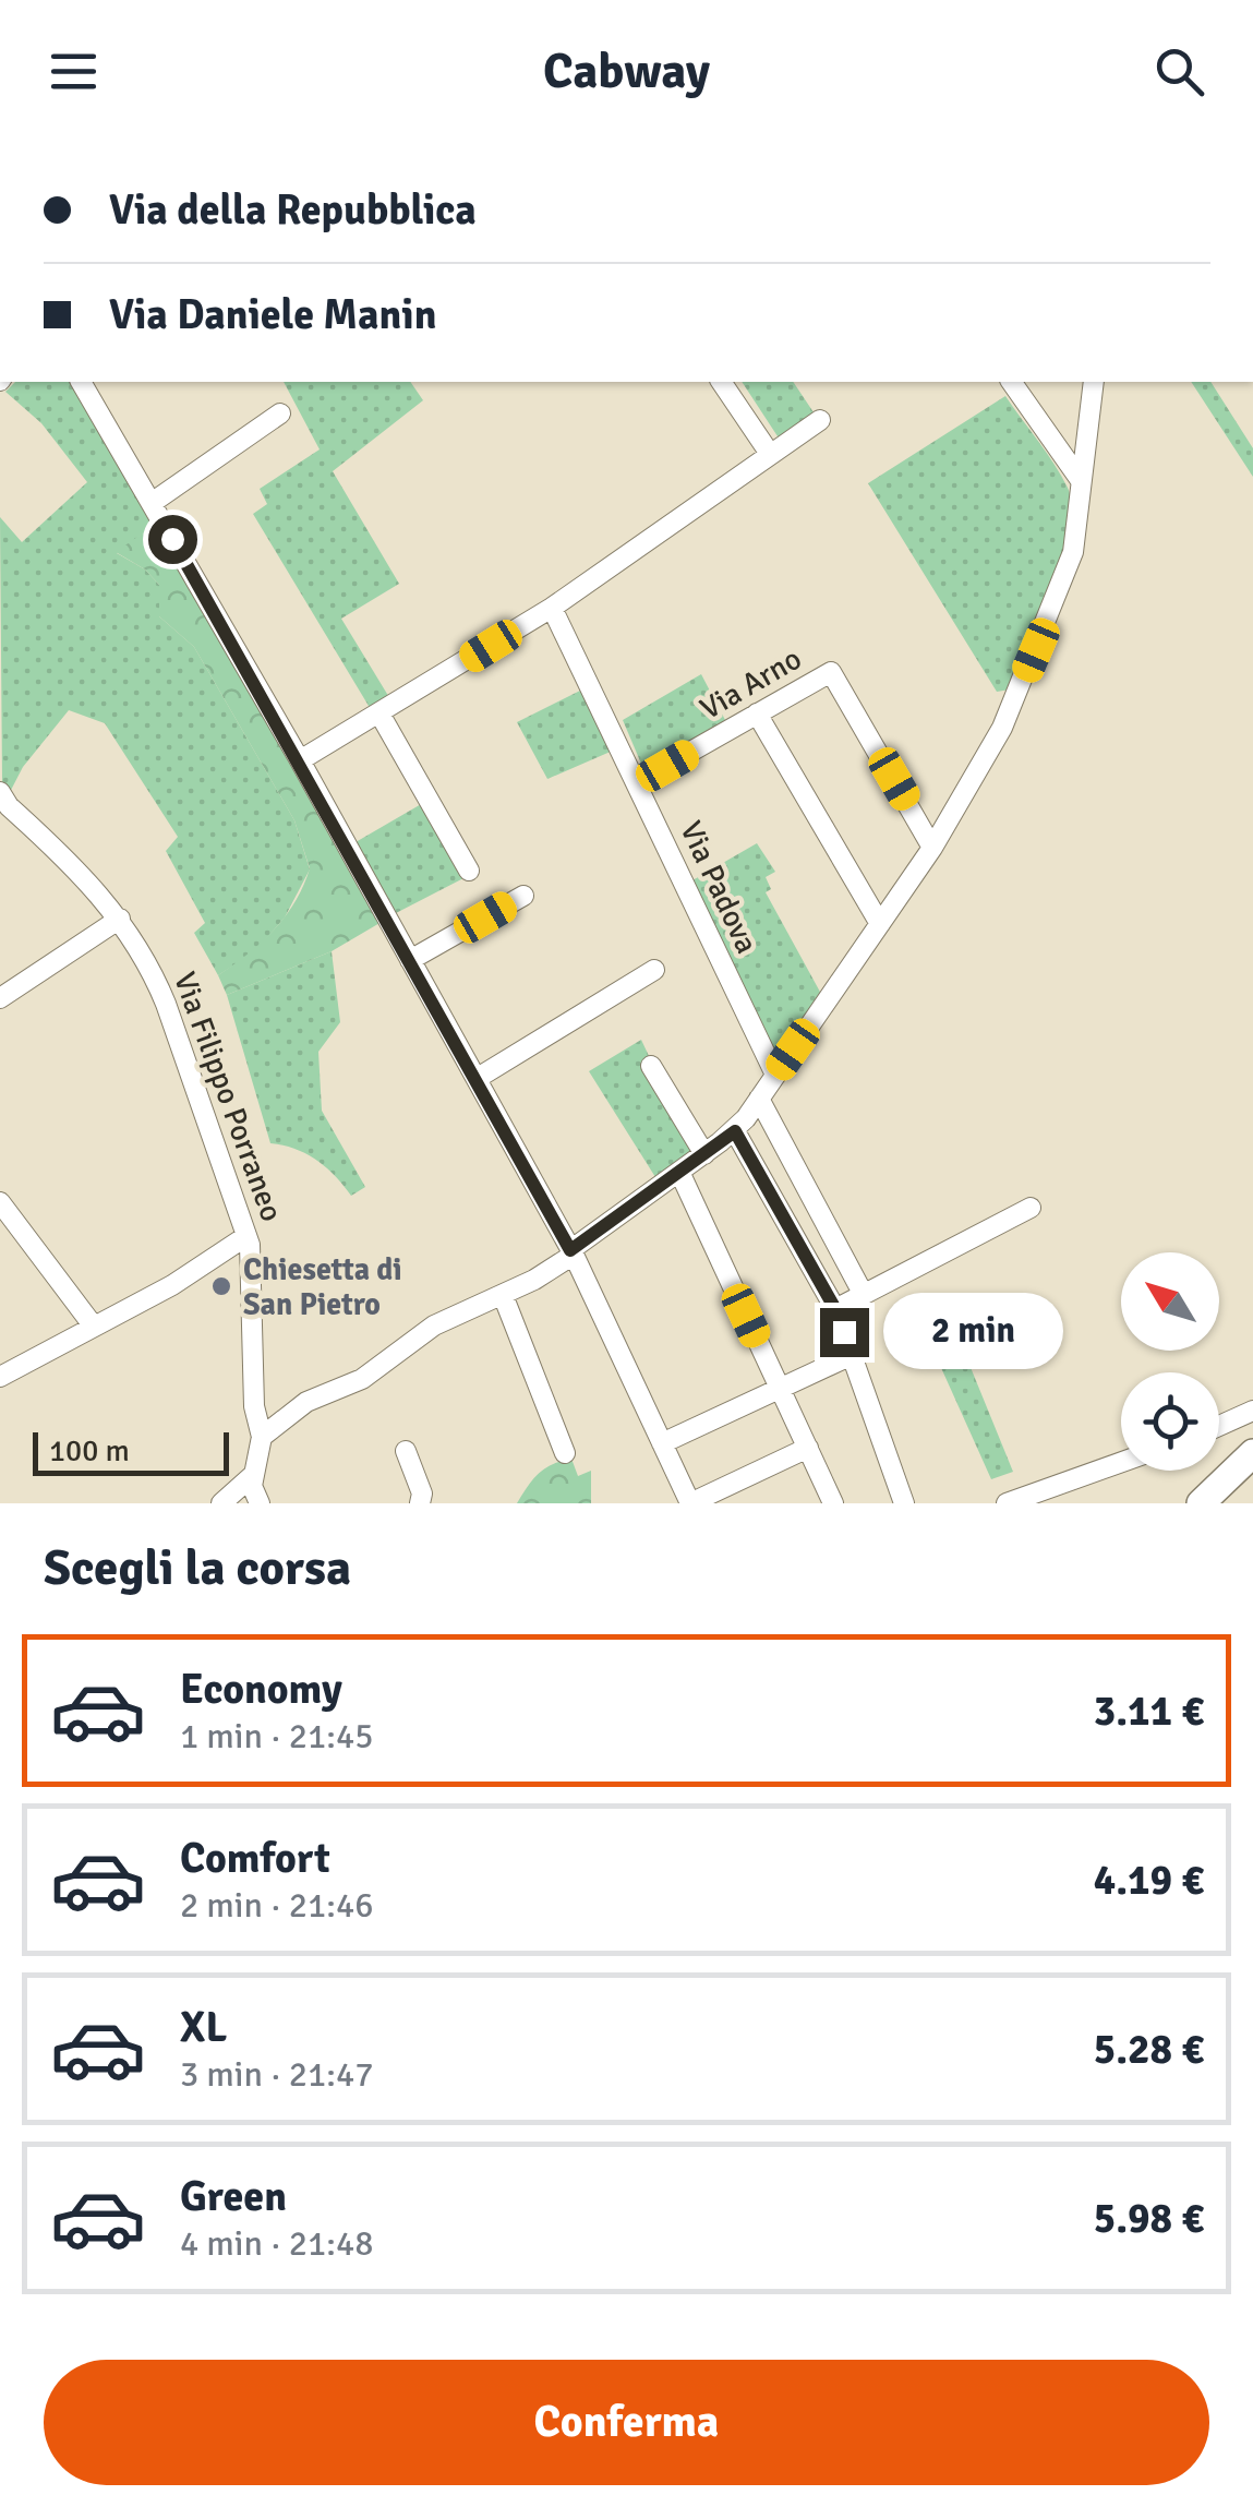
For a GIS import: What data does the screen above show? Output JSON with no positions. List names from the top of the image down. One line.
{"streets":{"street":["Via Arno","Via Padova","Via Filippo Porraneo"]},"crossings":[["Via Arno","Via Padova"]],"places":["Chiesetta di San Pietro"],"scale_bar":"100 m","north":"top left","page":{"header":"Cabway","banner":["Via della Repubblica","Via Daniele Manin"],"bubble":"2 min","scale":"100 m","heading":"Scegli la corsa","list":[{"name":"Economy","note":"1 min · 21:45","value":"3.11 €"},{"name":"Comfort","note":"2 min · 21:46","value":"4.19 €"},{"name":"XL","note":"3 min · 21:47","value":"5.28 €"},{"name":"Green","note":"4 min · 21:48","value":"5.98 €"}],"buttons":"Conferma"}}
